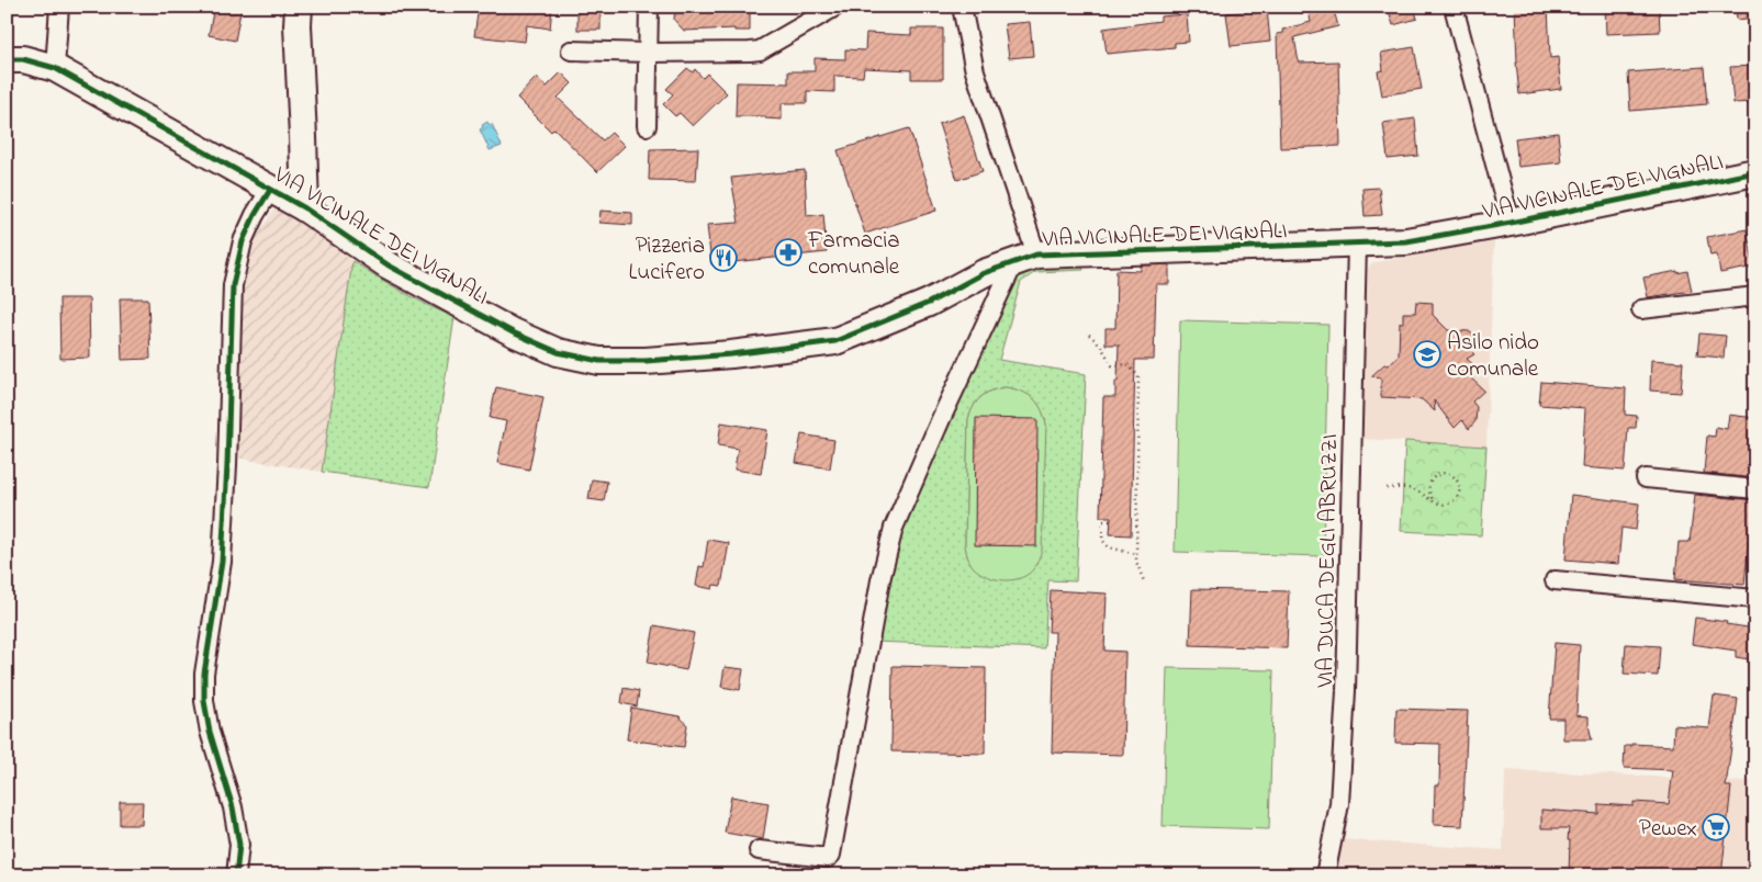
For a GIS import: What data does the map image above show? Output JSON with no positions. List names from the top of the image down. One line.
{"streets":{"street":["VIA VICINALE DEI VIGNALI","VIA DUCA DEGLI ABRUZZI"]},"crossings":[["VIA VICINALE DEI VIGNALI","VIA DUCA DEGLI ABRUZZI"]],"places":{"pharmacy":["Farmacia comunale"],"restaurant":["Pizzeria Lucifero"],"school or university":["Asilo nido comunale"],"supermarket":["Pewex"]}}
